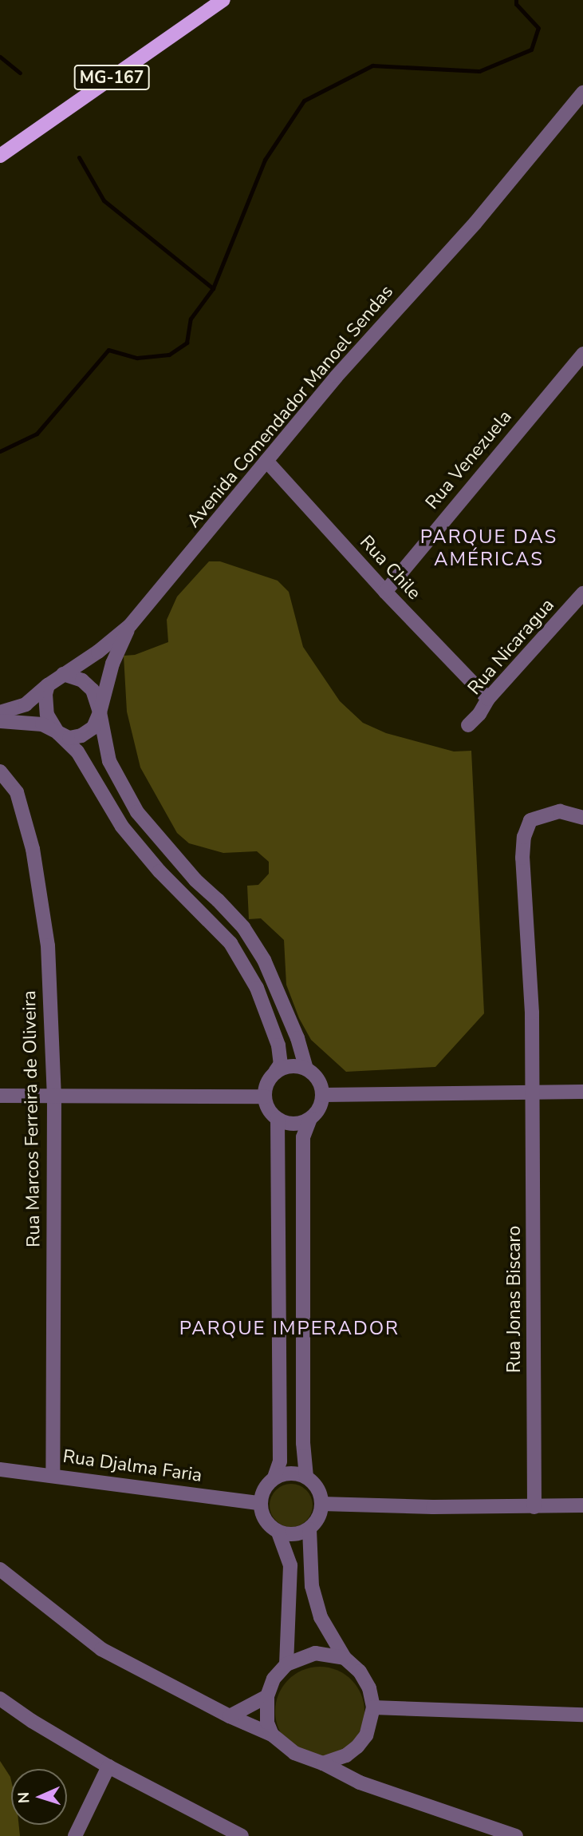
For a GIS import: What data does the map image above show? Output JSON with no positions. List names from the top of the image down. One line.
{"streets":{"main road":["MG-167"],"street":["Avenida Comendador Manoel Sendas","Rua Venezuela","Rua Chile","Rua Nicaragua","Rua Marcos Ferreira de Oliveira","Rua Jonas Biscaro","Rua Djalma Faria"]},"crossings":[["Avenida Comendador Manoel Sendas","Rua Chile"],["Rua Venezuela","Rua Chile"],["Rua Chile","Rua Nicaragua"],["Rua Marcos Ferreira de Oliveira","Rua Djalma Faria"]],"districts":["PARQUE DAS AMÉRICAS","PARQUE IMPERADOR"],"north":"left"}
